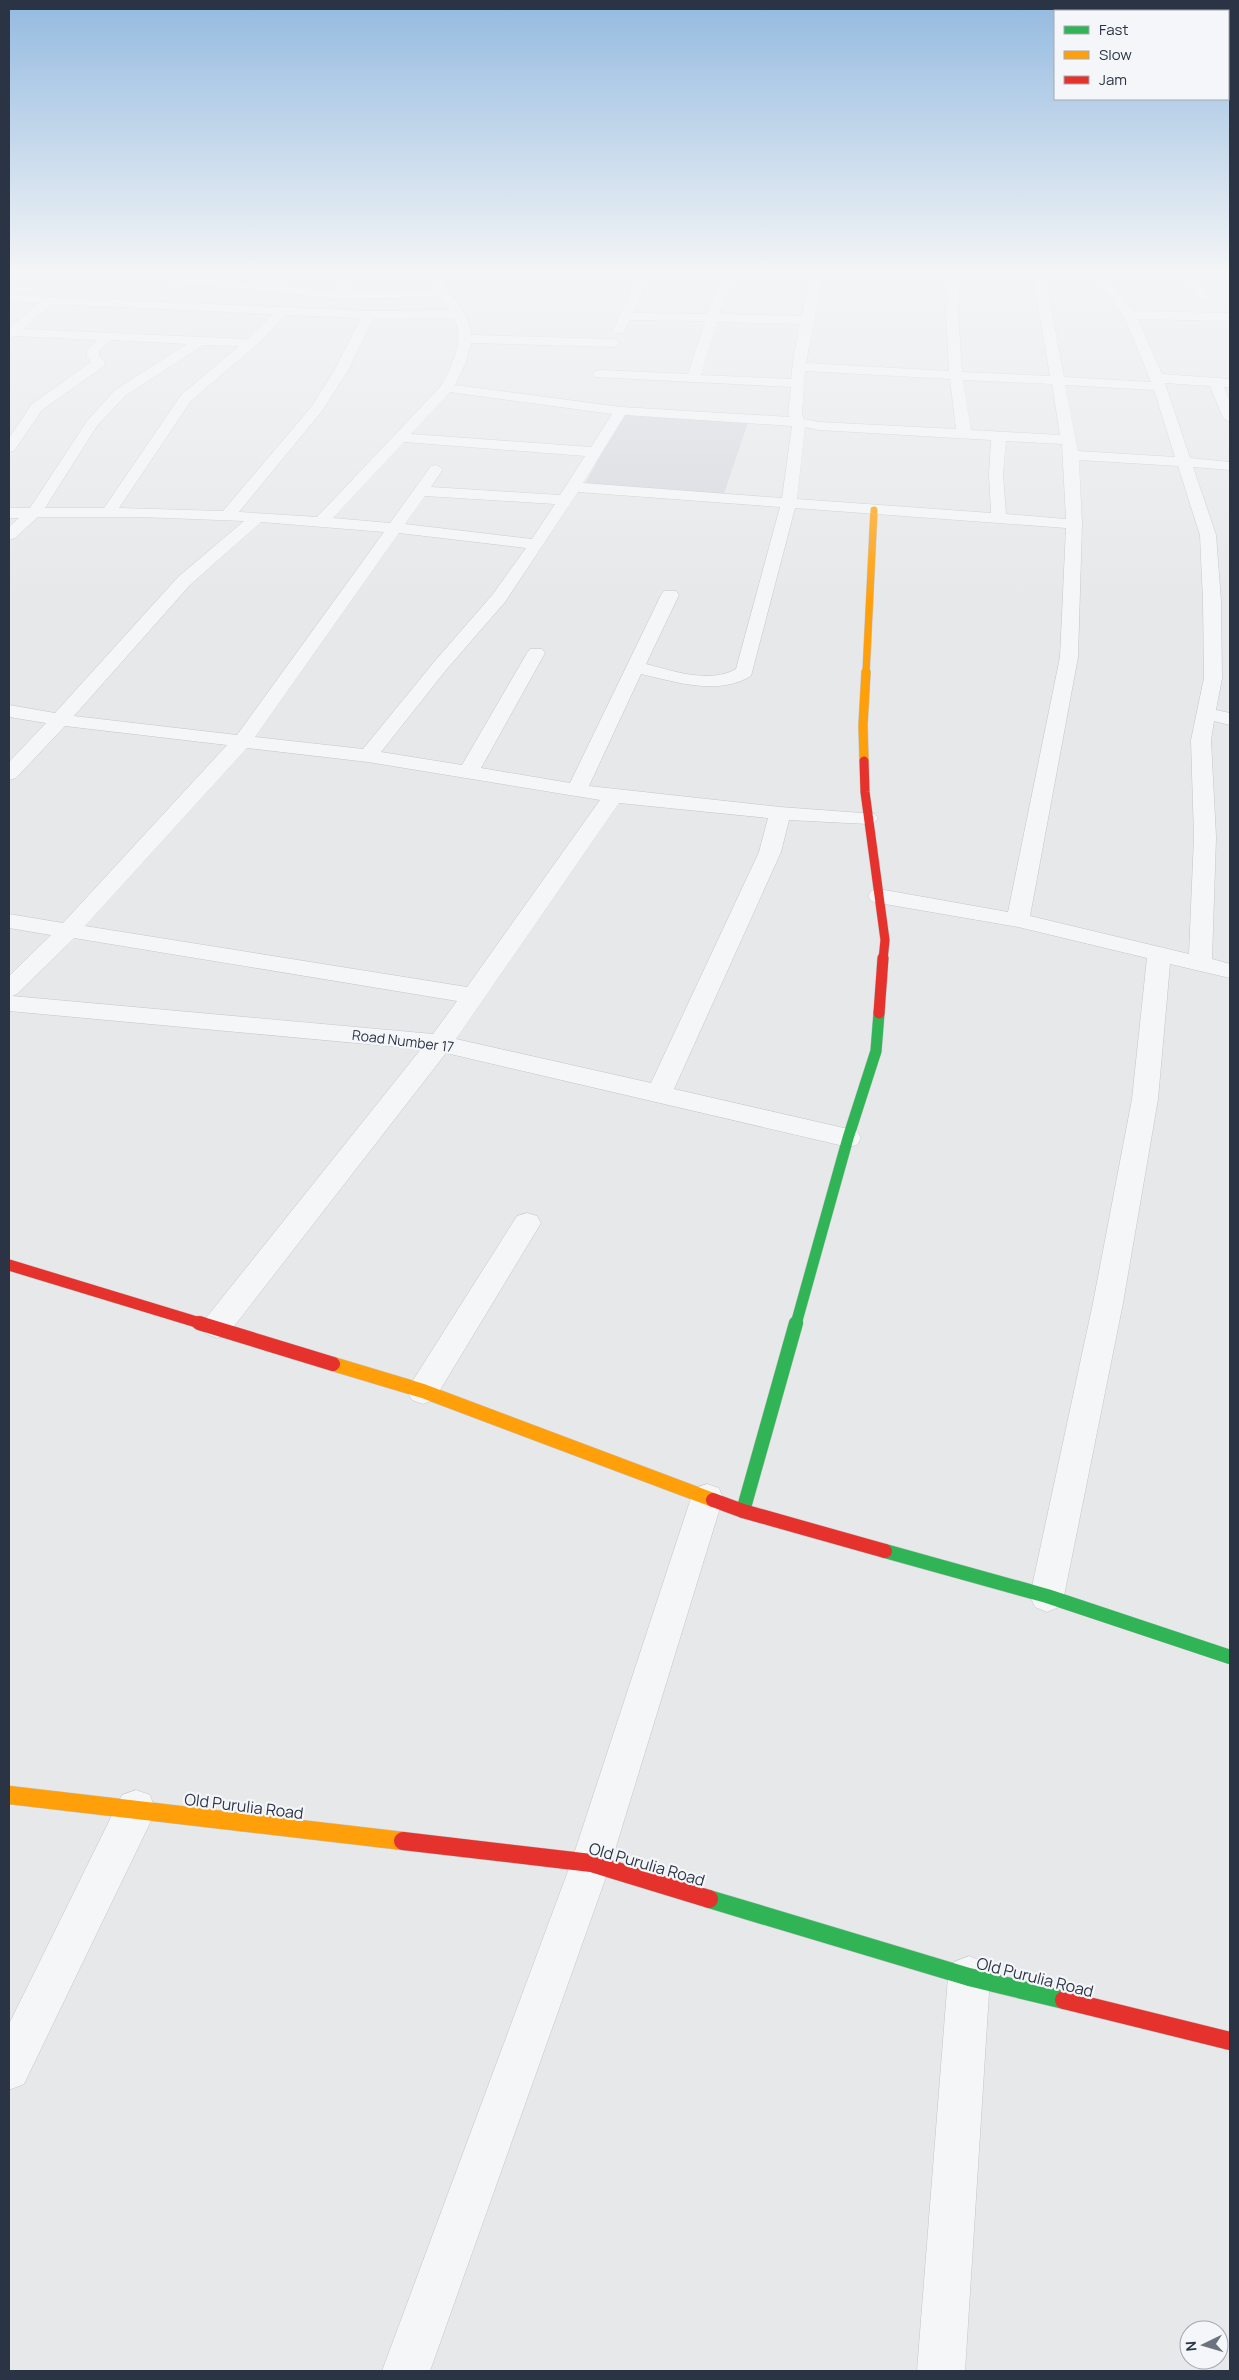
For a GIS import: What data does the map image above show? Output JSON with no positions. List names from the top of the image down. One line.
{"streets":{"street":["Road Number 17","Old Purulia Road"]},"legend":["Fast","Slow","Jam"],"north":"left"}
